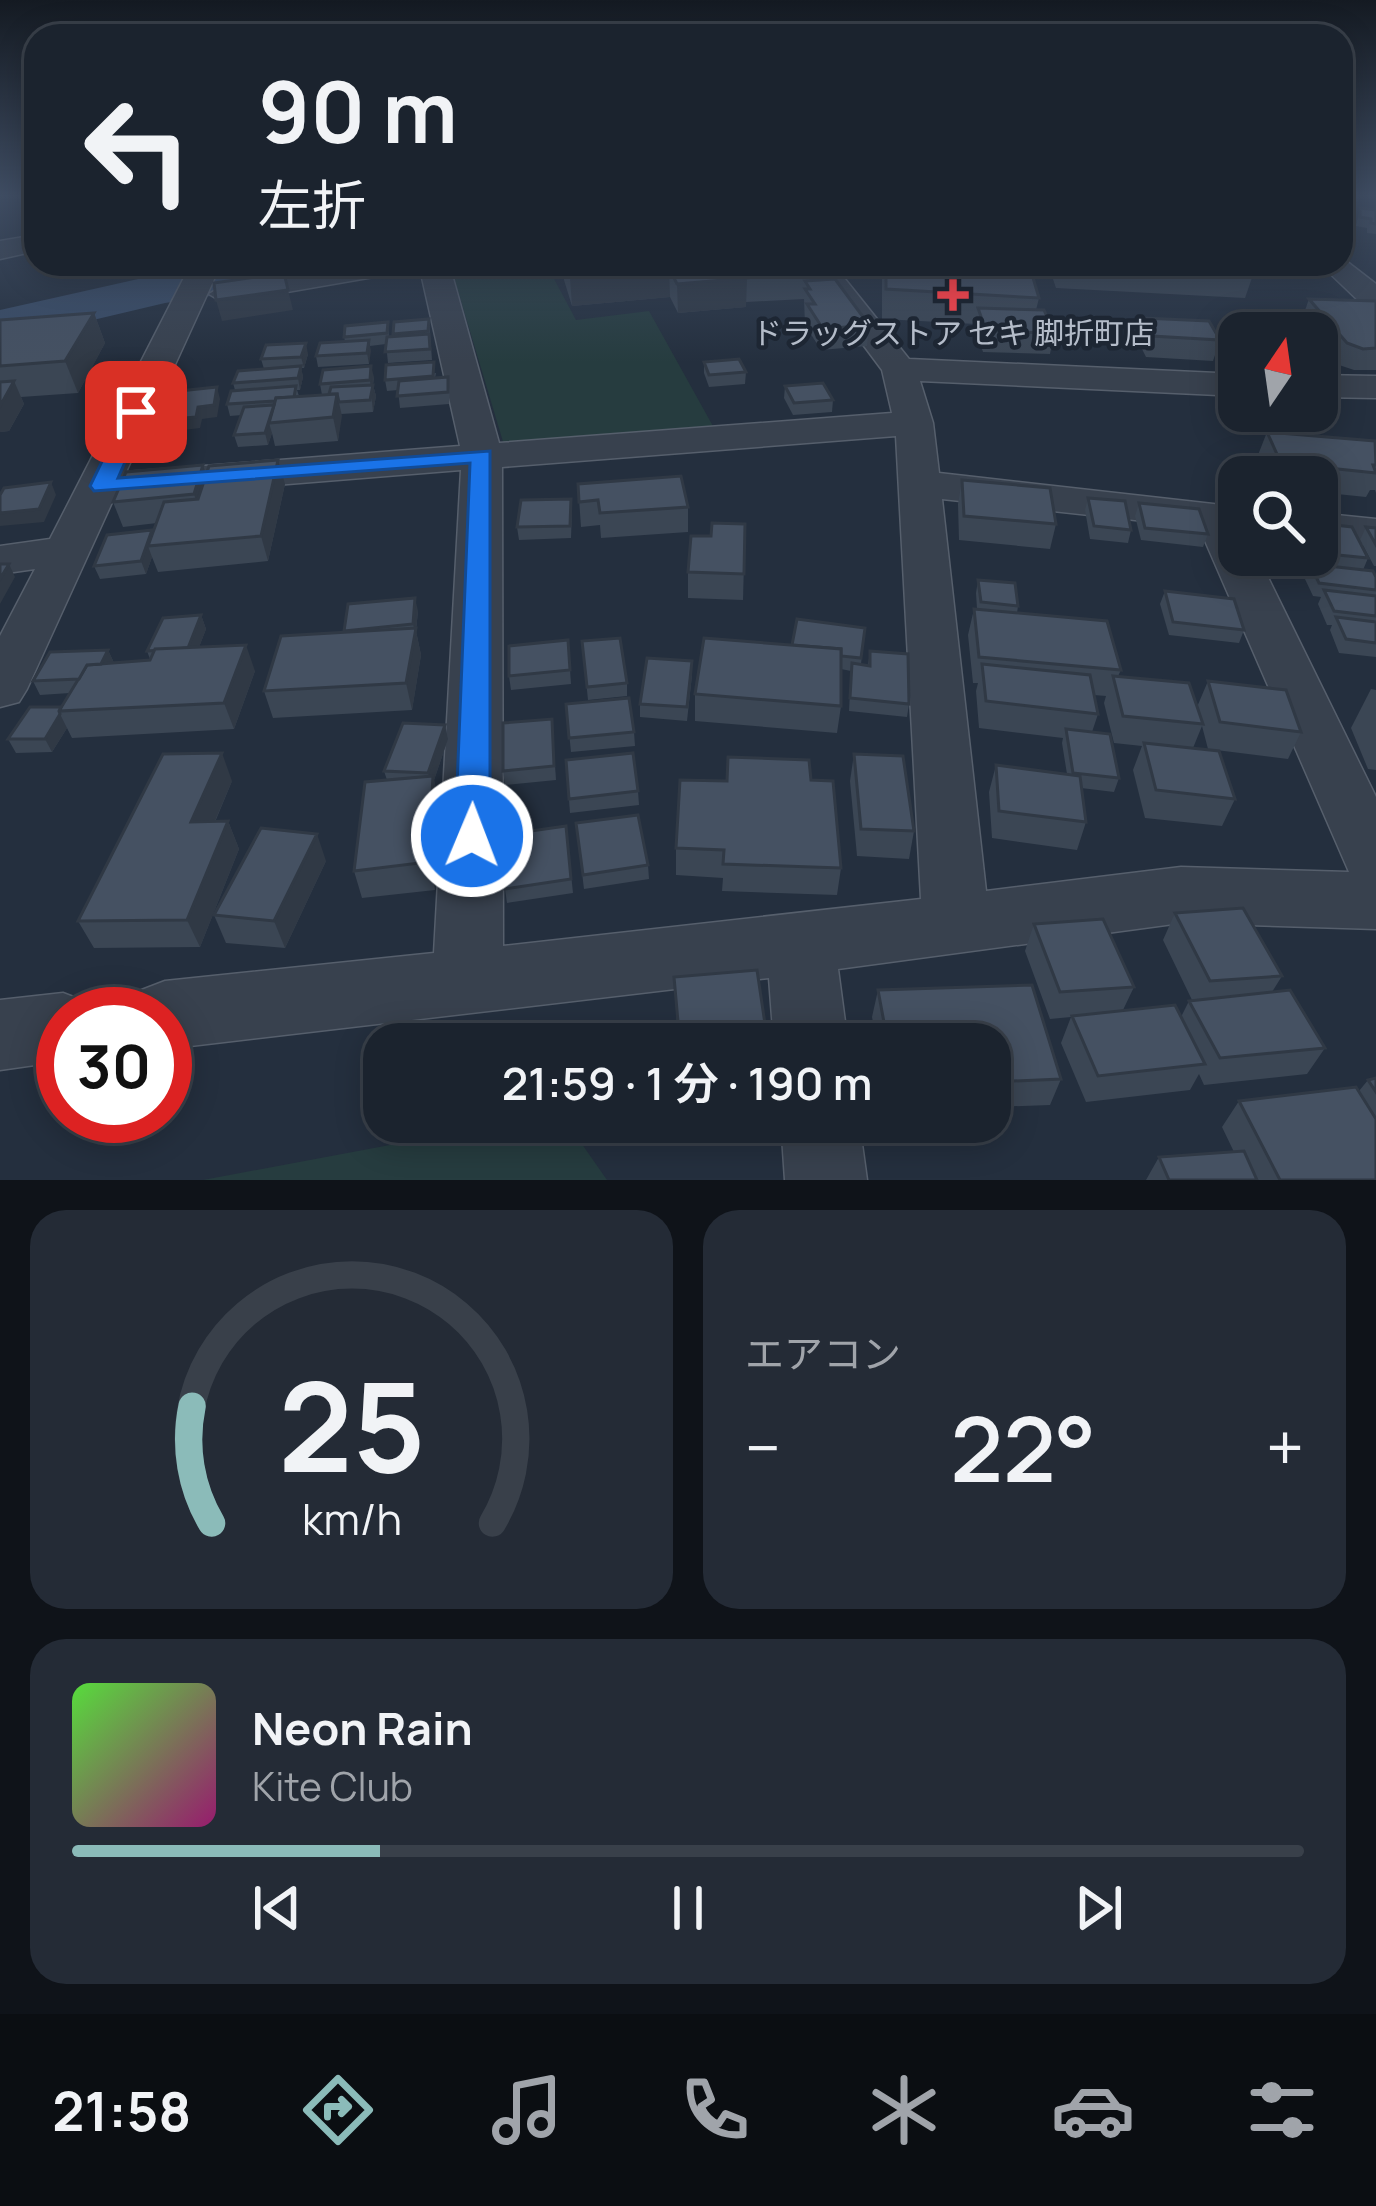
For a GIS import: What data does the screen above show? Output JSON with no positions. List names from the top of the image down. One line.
{"places":{"health":["ドラッグストア セキ 脚折町店"]},"north":"top","page":{"turn":["90 m","左折"],"limit":"30","trip":"21:59 · 1 分 · 190 m","tile":"エアコン","heat":["−","22°","+"],"song":["Neon Rain","Kite Club"],"tabs":"21:58","gauge":["25","km/h"]}}
